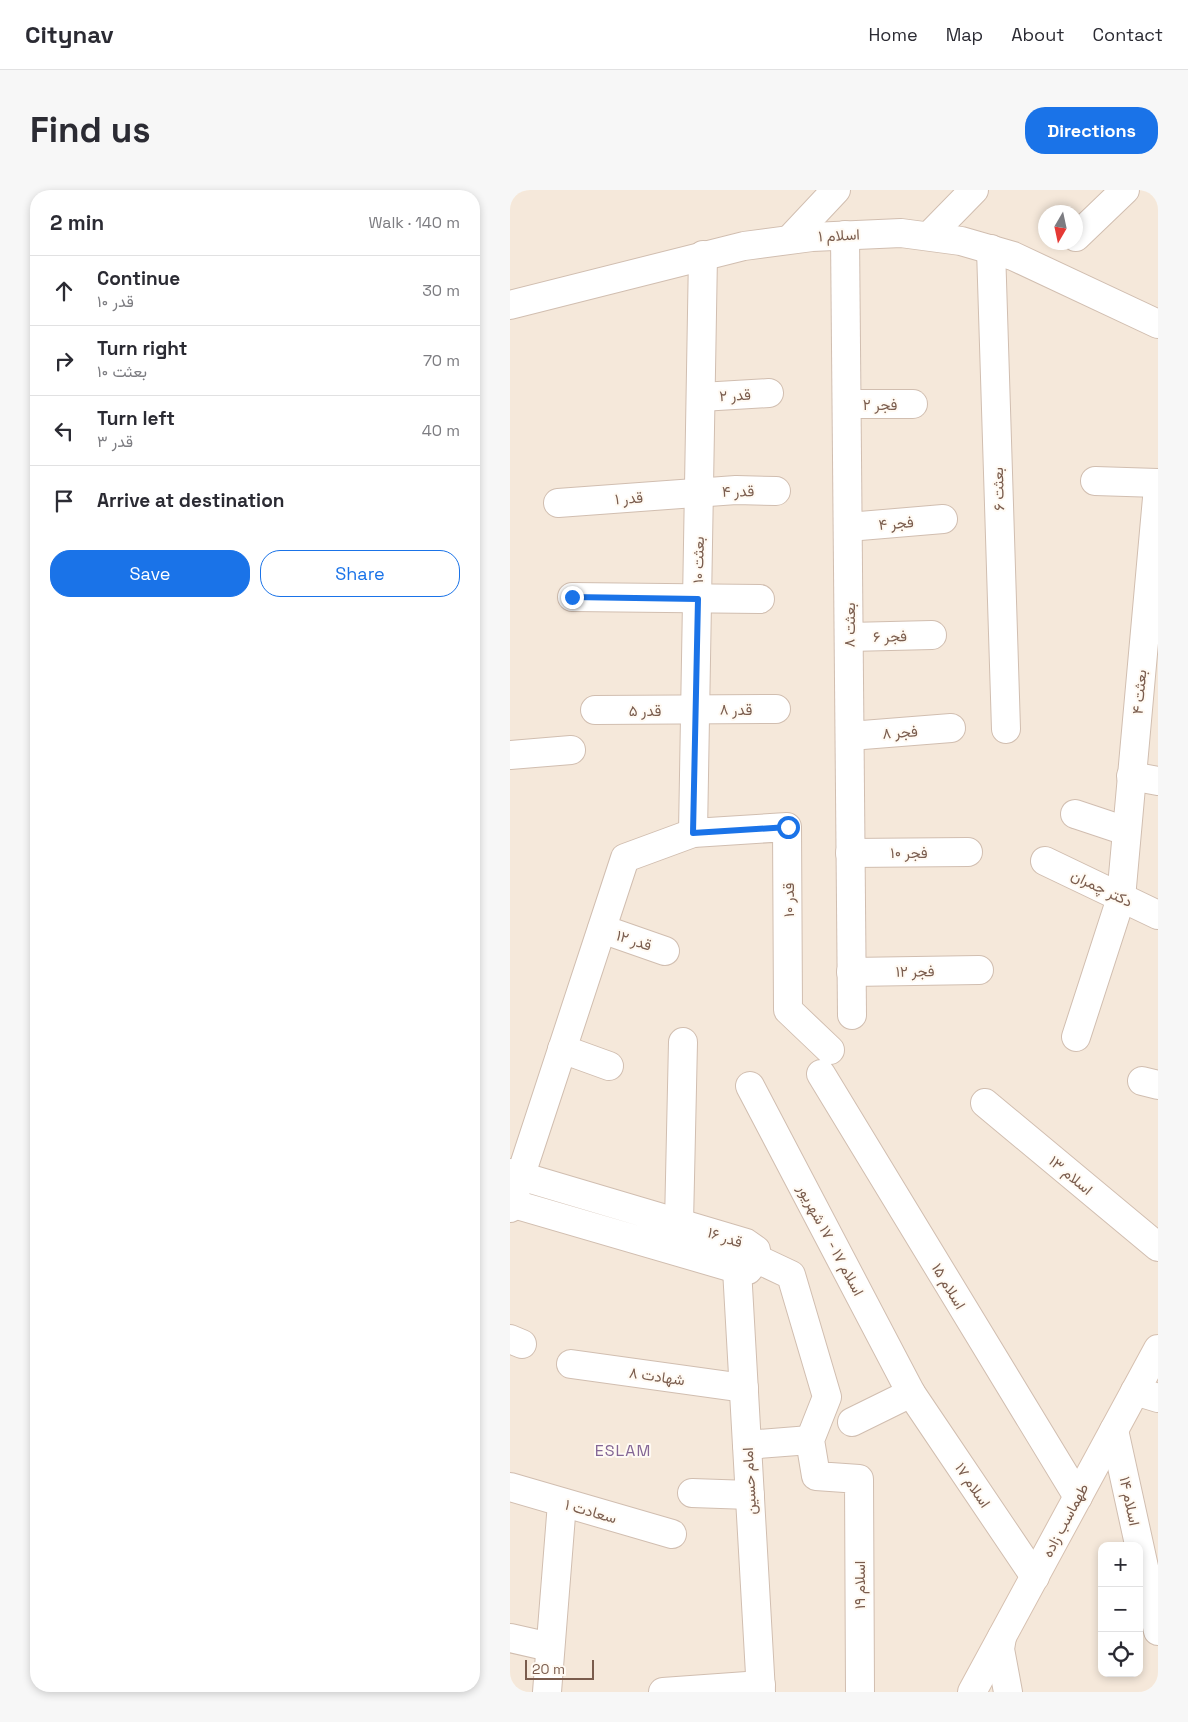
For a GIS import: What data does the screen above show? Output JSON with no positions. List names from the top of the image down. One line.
{"streets":{"street":["اسلام ۱","قدر ۲","فجر ۲","بعثت ۶","قدر ۴","قدر ۱","فجر ۴","بعثت ۱۰","بعثت ۸","فجر ۶","بعثت ۴","قدر ۸","قدر ۵","فجر ۸","فجر ۱۰","دکتر چمران","قدر ۱۰","قدر ۱۲","فجر ۱۲","اسلام ۱۳","قدر ۱۶","اسلام ۱۷ - ۱۷ شهریور","اسلام ۱۵","شهادت ۸","امام حسین","اسلام ۱۷","اسلام ۱۴","سعادت ۱","طهماسب زاده","اسلام ۱۹"]},"crossings":[["اسلام ۱","بعثت ۶"],["اسلام ۱","بعثت ۱۰"],["اسلام ۱","بعثت ۸"],["قدر ۲","بعثت ۱۰"],["فجر ۲","بعثت ۸"],["قدر ۴","قدر ۱"],["قدر ۴","بعثت ۱۰"],["قدر ۱","بعثت ۱۰"],["فجر ۴","بعثت ۸"],["بعثت ۱۰","قدر ۸"],["بعثت ۱۰","قدر ۵"],["بعثت ۱۰","قدر ۱۰"],["بعثت ۸","فجر ۶"],["بعثت ۸","فجر ۸"],["بعثت ۸","فجر ۱۰"],["بعثت ۸","فجر ۱۲"],["بعثت ۴","دکتر چمران"],["قدر ۸","قدر ۵"],["قدر ۱۰","اسلام ۱۵"],["قدر ۱۶","امام حسین"],["اسلام ۱۷ - ۱۷ شهریور","اسلام ۱۷"],["اسلام ۱۵","طهماسب زاده"],["شهادت ۸","امام حسین"],["اسلام ۱۷","طهماسب زاده"],["اسلام ۱۴","طهماسب زاده"]],"districts":["ESLAM"],"scale_bar":"20 m","north":"bottom","page":{"header":"Citynav","nav":["Home","Map","About","Contact"],"buttons":["Directions",["Save","Share"]],"title":"Find us","heading":["2 min","Walk · 140 m"],"list":[["Continue","قدر ۱۰","30 m"],["Turn right","بعثت ۱۰","70 m"],["Turn left","قدر ۳","40 m"],"Arrive at destination"],"map_buttons":["+","−"],"scale":"20 m"}}
